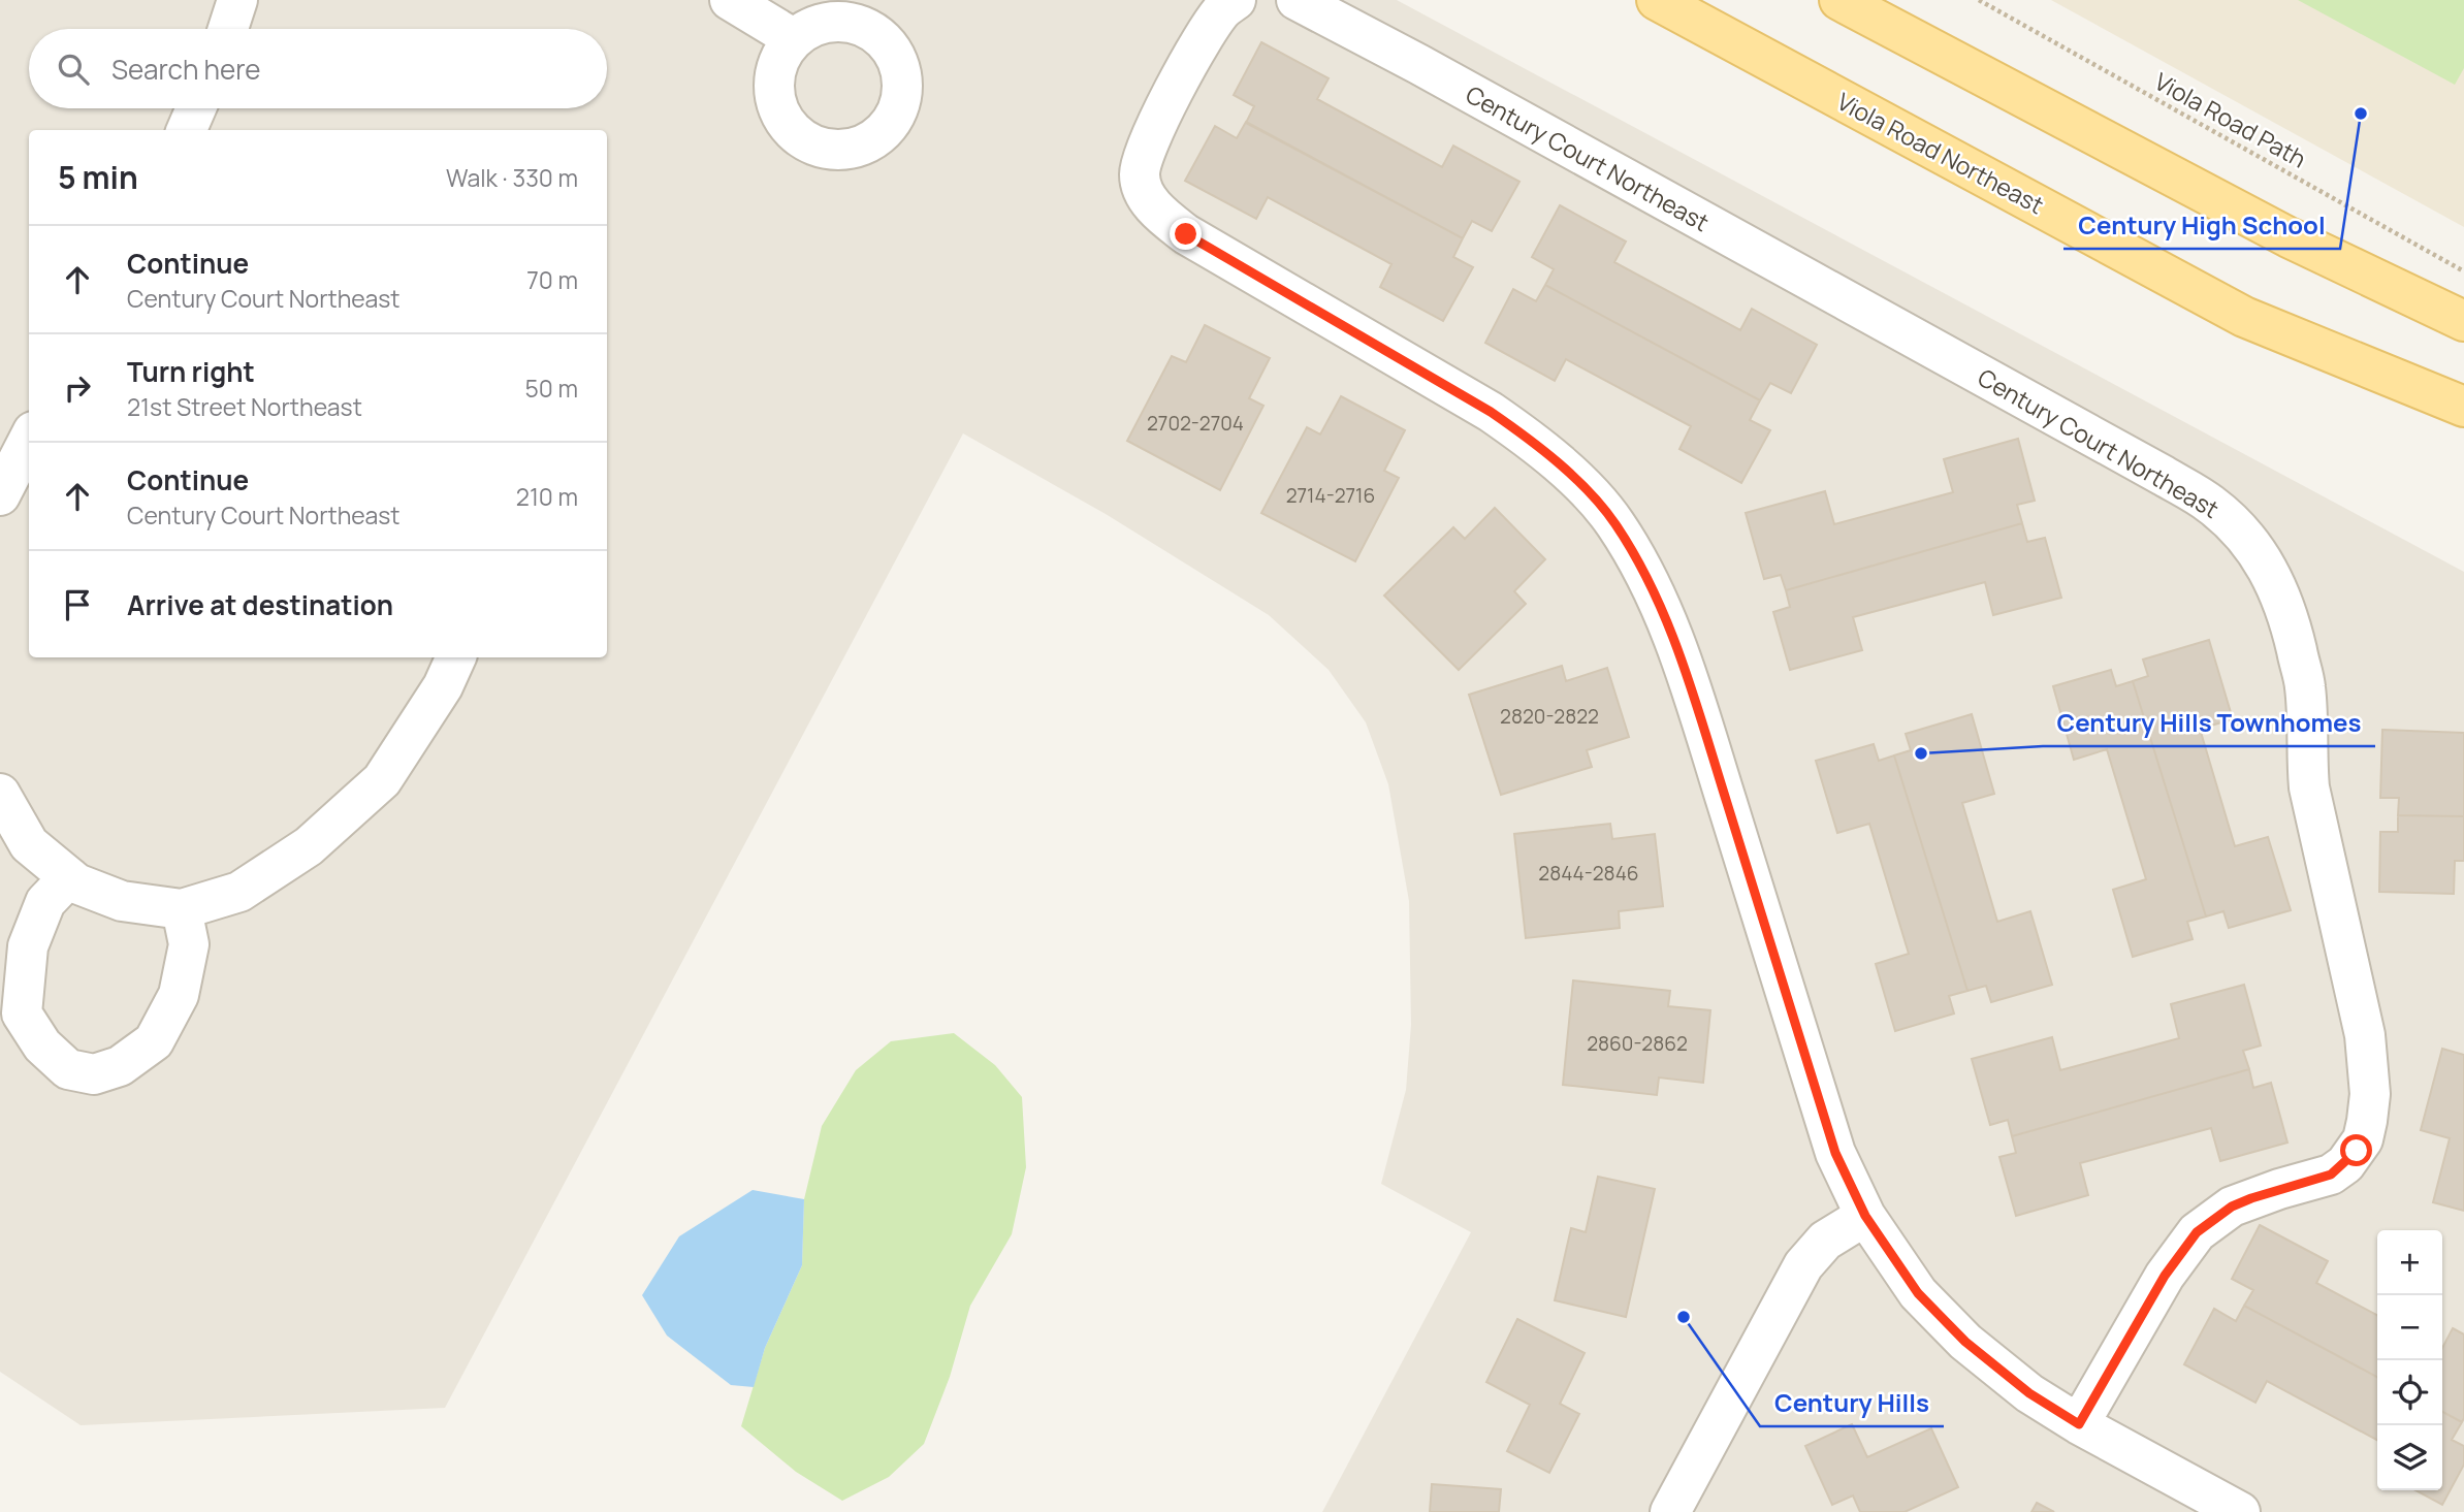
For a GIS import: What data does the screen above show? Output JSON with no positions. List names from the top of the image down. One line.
{"streets":{"main road":["Viola Road Northeast"],"street":["Century Court Northeast"],"path":["Viola Road Path"]},"places":["Century High School","Century Hills Townhomes","Century Hills"],"house_numbers":["2702-2704","2714-2716","2820-2822","2844-2846","2860-2862"],"page":{"search":"Search here","heading":["5 min","Walk · 330 m"],"list":[["Continue","Century Court Northeast","70 m"],["Turn right","21st Street Northeast","50 m"],["Continue","Century Court Northeast","210 m"],"Arrive at destination"],"map_buttons":["+","−"]}}
